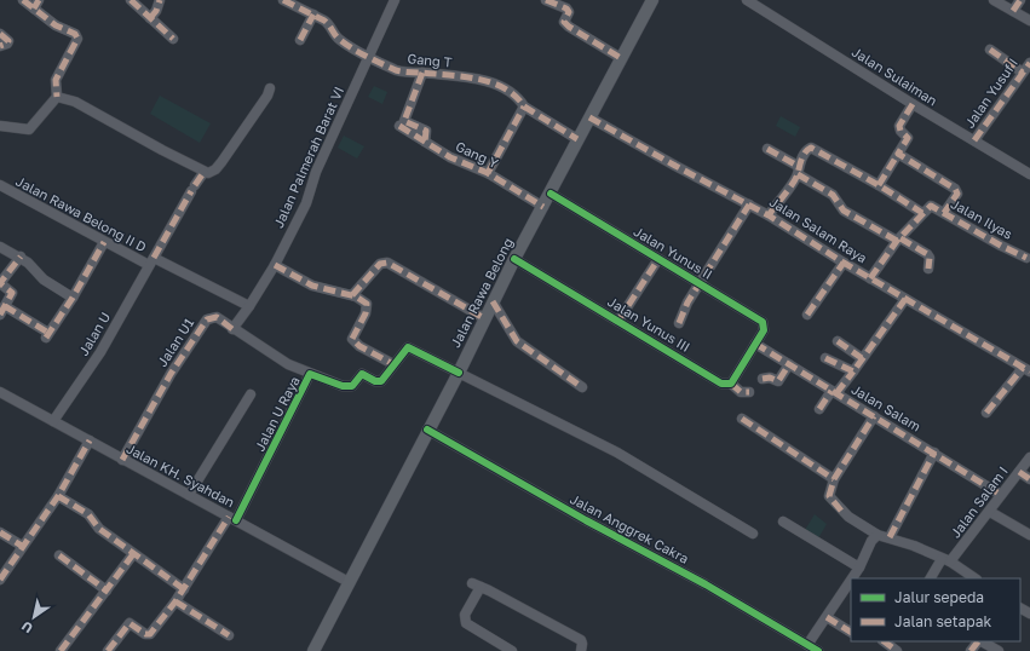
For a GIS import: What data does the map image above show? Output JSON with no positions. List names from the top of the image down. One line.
{"streets":{"main road":["Jalan Rawa Belong"],"street":["Gang T","Jalan Sulaiman","Jalan Yusuf I","Gang Y","Jalan Palmerah Barat VI","Jalan Rawa Belong II D","Jalan Ilyas","Jalan Salam Raya","Jalan Yunus II","Jalan Yunus III","Jalan U","Jalan U1","Jalan Salam","Jalan U Raya","Jalan KH. Syahdan","Jalan Salam I","Jalan Anggrek Cakra"]},"crossings":[["Gang T","Jalan Palmerah Barat VI"],["Gang T","Jalan Rawa Belong"],["Jalan Sulaiman","Jalan Yusuf I"],["Gang Y","Jalan Rawa Belong"],["Jalan Rawa Belong II D","Jalan U"],["Jalan Salam Raya","Jalan Rawa Belong"],["Jalan Yunus II","Jalan Rawa Belong"],["Jalan Yunus II","Jalan Salam"],["Jalan Rawa Belong","Jalan Yunus III"],["Jalan Rawa Belong","Jalan U Raya"],["Jalan Rawa Belong","Jalan KH. Syahdan"],["Jalan Rawa Belong","Jalan Anggrek Cakra"],["Jalan U","Jalan KH. Syahdan"],["Jalan U1","Jalan U Raya"],["Jalan U1","Jalan KH. Syahdan"],["Jalan Salam","Jalan Salam I"],["Jalan U Raya","Jalan KH. Syahdan"]],"legend":["Jalur sepeda","Jalan setapak"],"north":"bottom left"}
